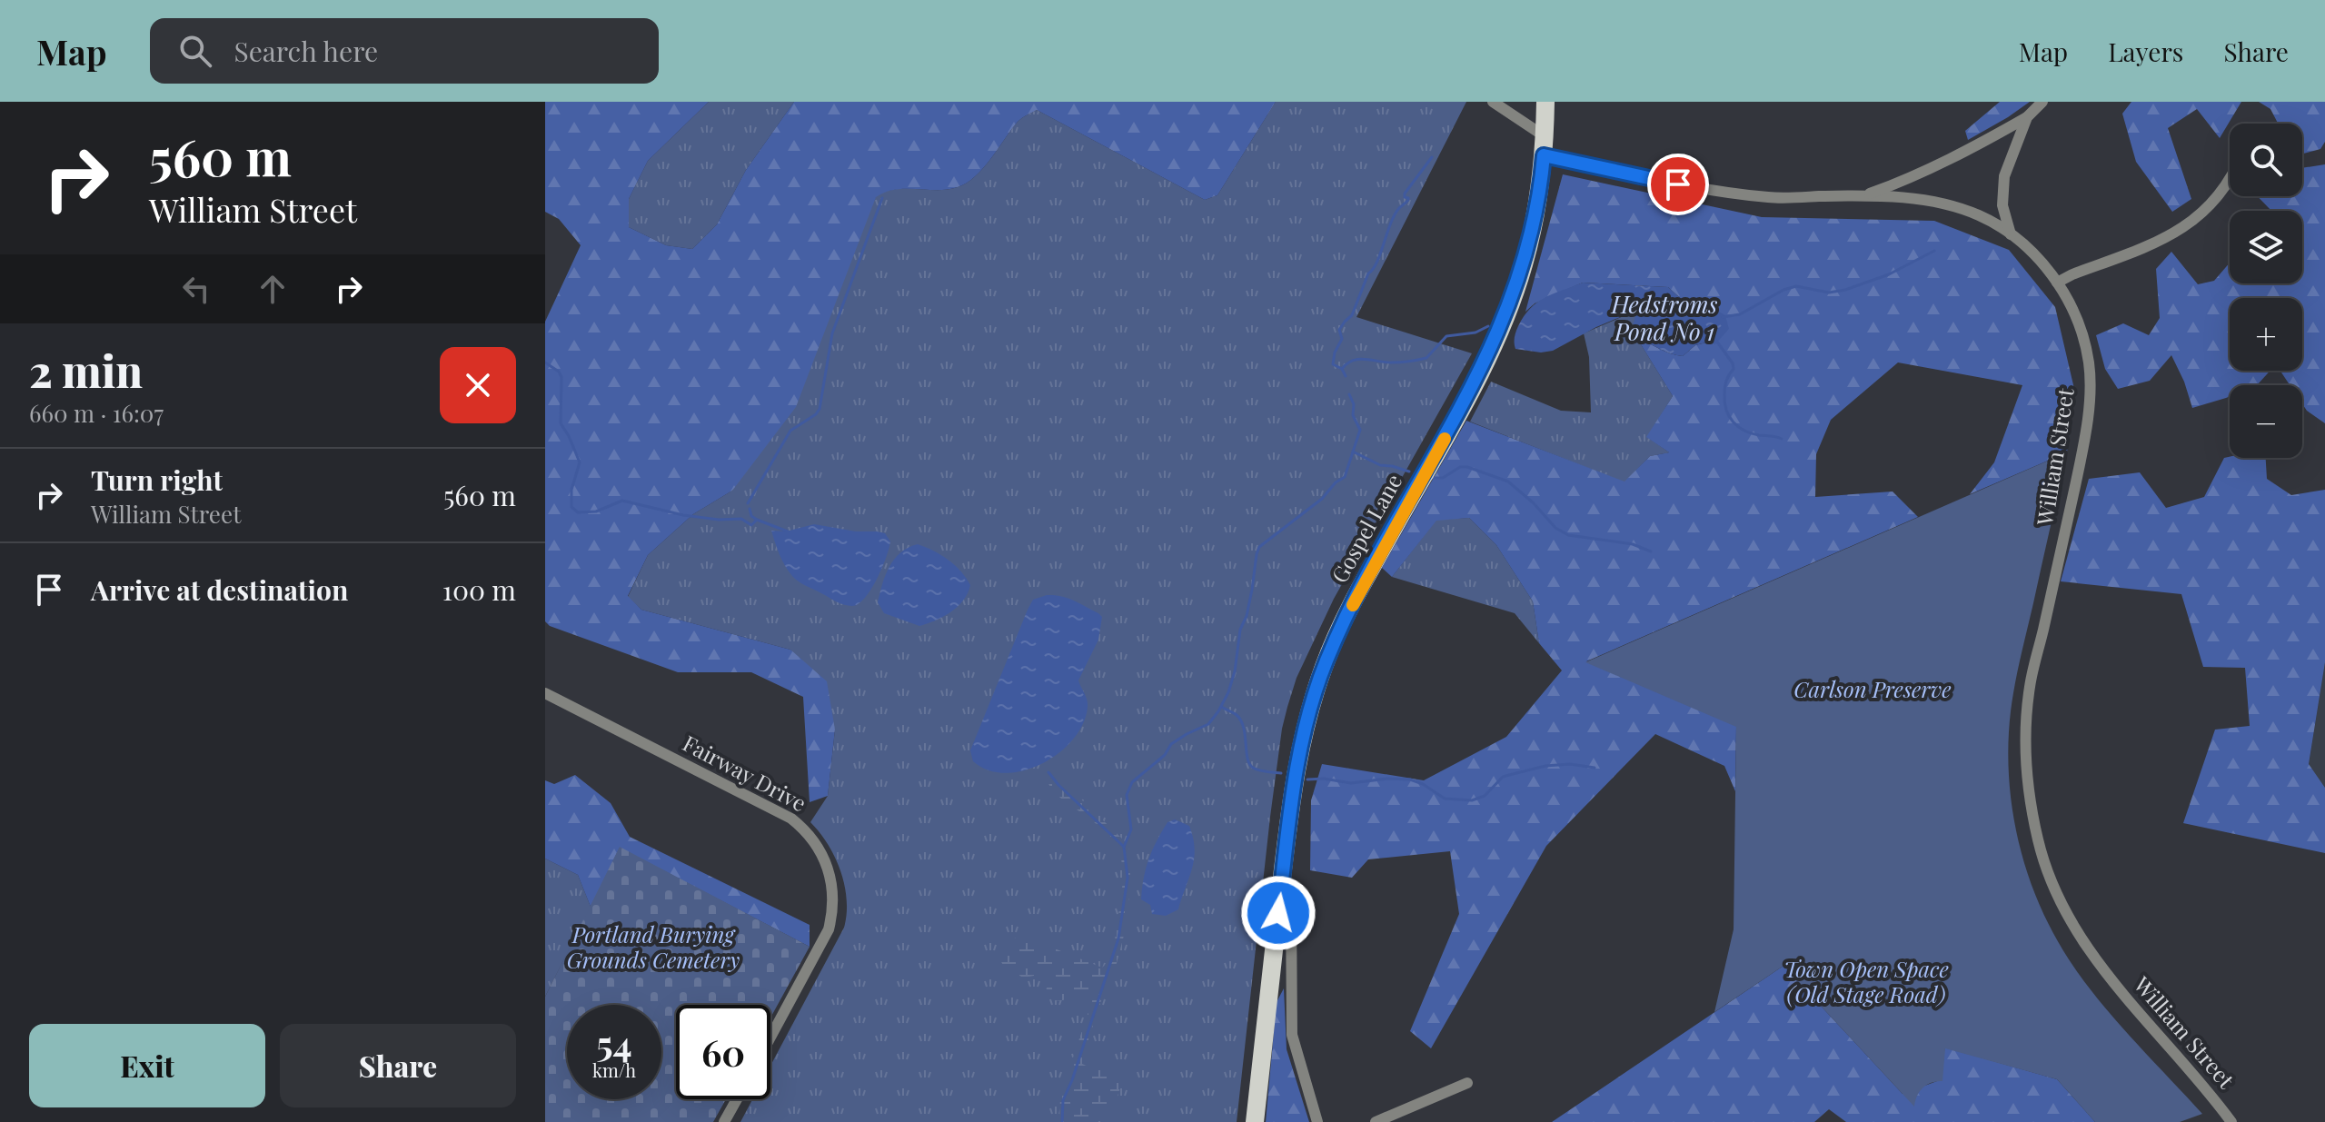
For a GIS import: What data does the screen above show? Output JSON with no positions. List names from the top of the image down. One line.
{"streets":{"main road":["Gospel Lane"],"street":["William Street","Fairway Drive"]},"crossings":[["William Street","Gospel Lane"]],"water":["Hedstroms Pond No 1"],"parks":["Carlson Preserve","Portland Burying Grounds Cemetery","Town Open Space (Old Stage Road)"],"page":{"header":"Map","search":"Search here","nav":["Map","Layers","Share"],"turn":["560 m","William Street"],"map_buttons":["+","−"],"heading":["2 min","660 m · 16:07"],"list":[{"name":"Turn right","note":"William Street","value":"560 m"},{"name":"Arrive at destination","value":"100 m"}],"speed":"54 km/h","limit":"60","buttons":["Exit","Share"]}}
